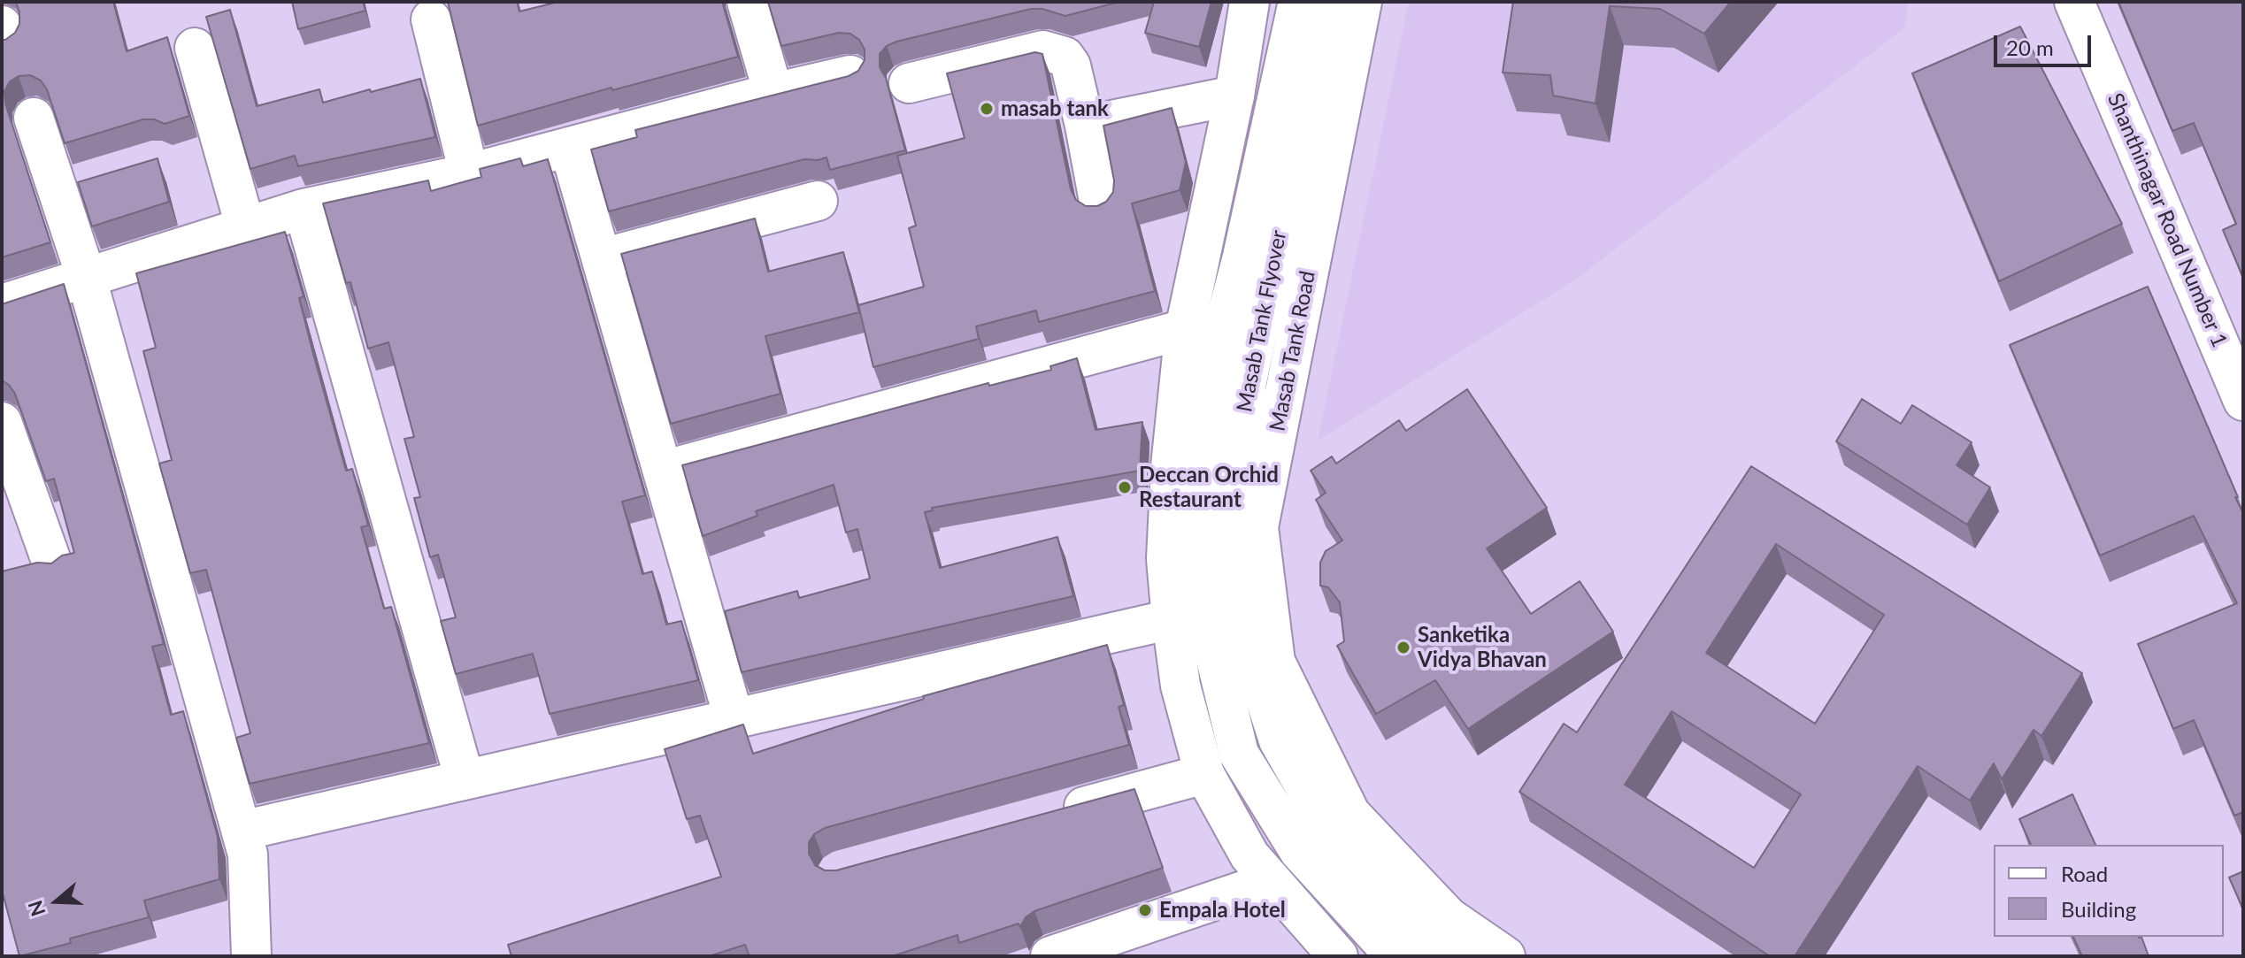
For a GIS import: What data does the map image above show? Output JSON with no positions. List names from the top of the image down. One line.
{"streets":{"main road":["Shanthinagar Road Number 1","Masab Tank Flyover","Masab Tank Road"]},"places":["masab tank","Deccan Orchid Restaurant","Sanketika Vidya Bhavan","Empala Hotel"],"legend":["Road","Building"],"scale_bar":"20 m","north":"left"}
